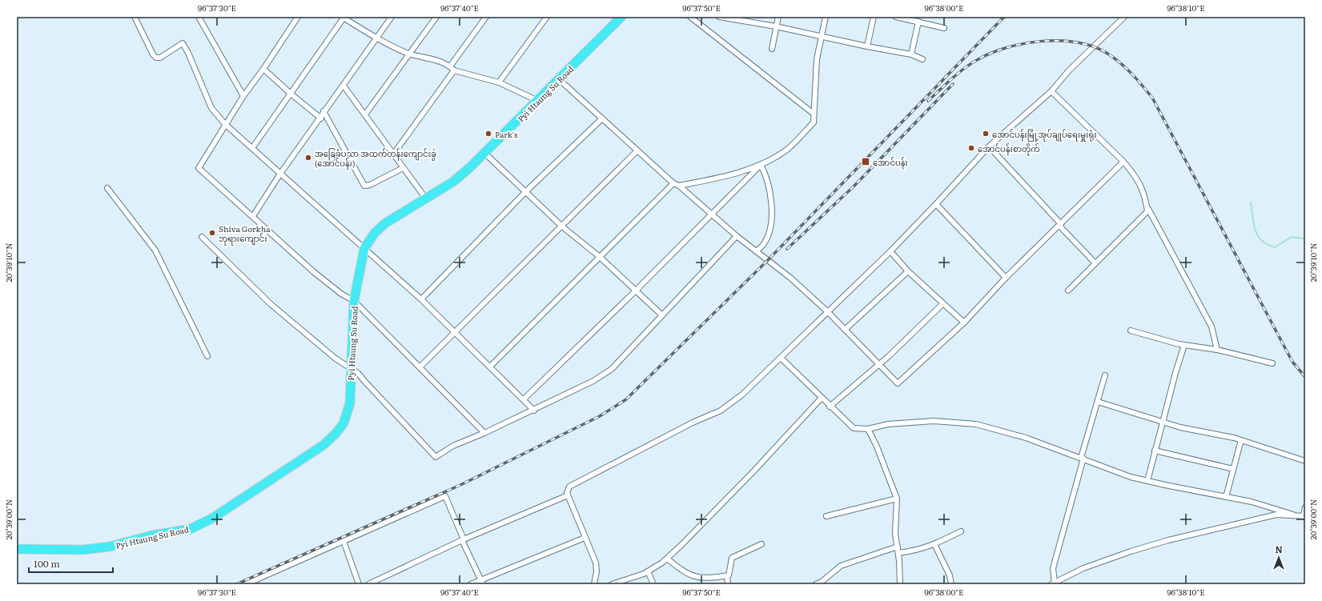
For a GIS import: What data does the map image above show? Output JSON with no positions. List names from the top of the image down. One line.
{"streets":{"highway":["Pyi Htaung Su Road"]},"places":{"other":["Park's","အောင်ပန်းမြို့အုပ်ချုပ်ရေးမှူးရုံး","အောင်ပန်းစာတိုက်","အခြေခံပညာ အထက်တန်းကျောင်းခွဲ (အောင်ပန်း)","Shiva Gorkha ဘုရားကျောင်း"],"transit":["အောင်ပန်း"]},"scale_bar":"100 m","north":"top","coordinates":["96°37'30\"E","96°37'40\"E","96°37'50\"E","96°38'00\"E","96°38'10\"E","20°39'10\"N","20°39'00\"N"]}
